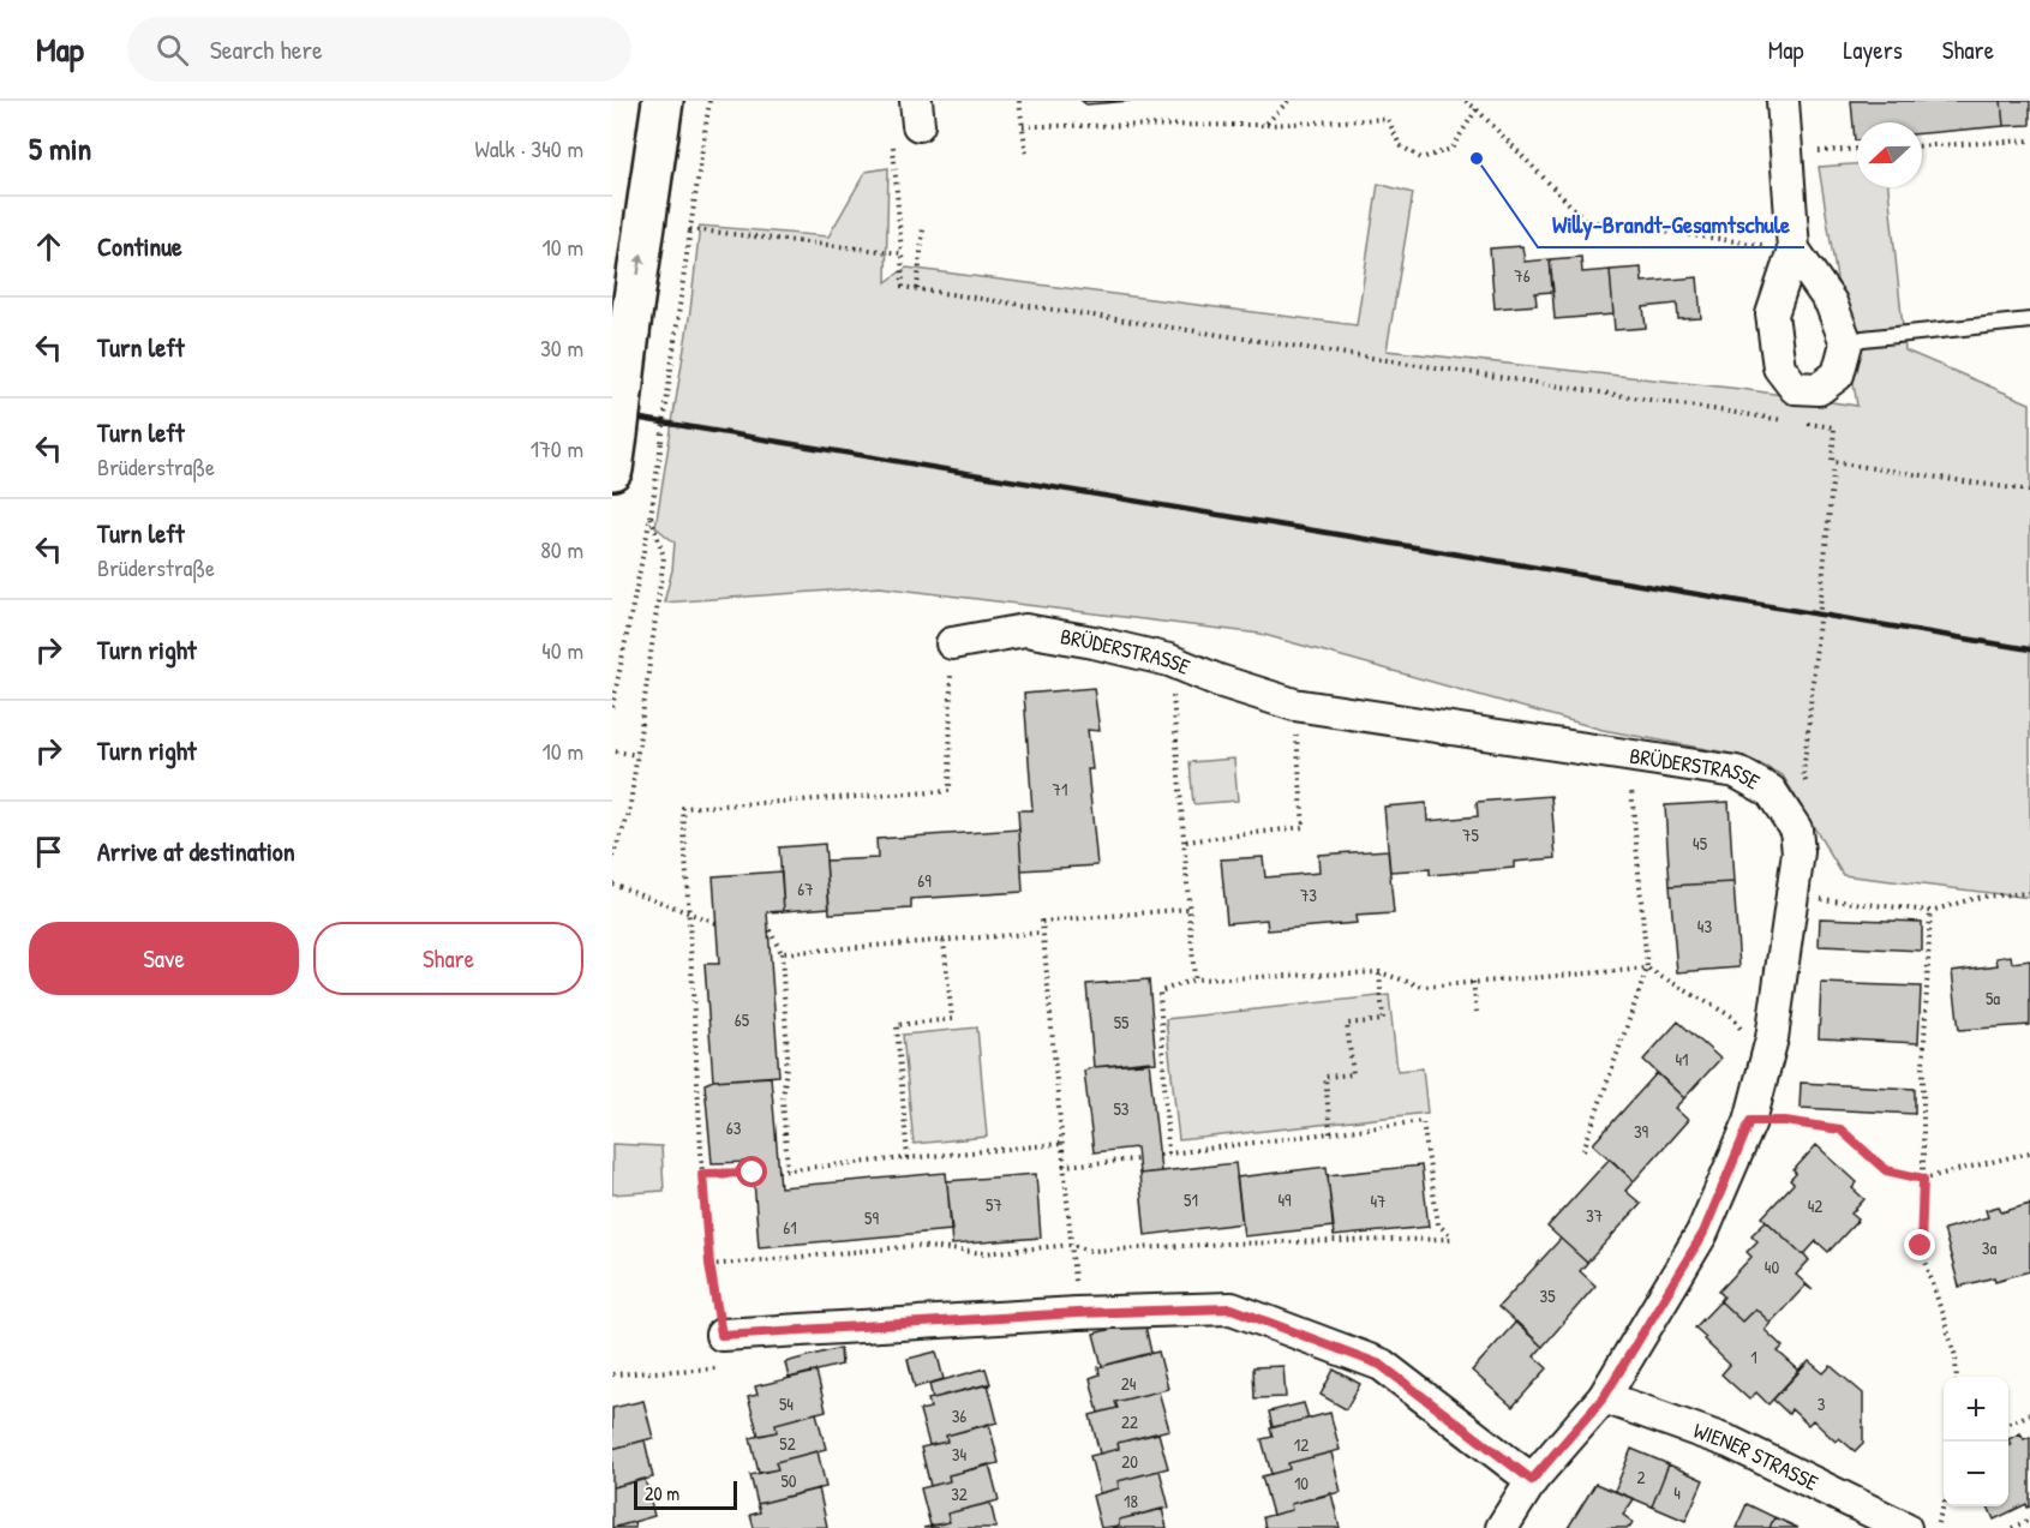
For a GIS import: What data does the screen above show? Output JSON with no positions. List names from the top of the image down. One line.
{"streets":{"street":["BRÜDERSTRASSE","WIENER STRASSE"]},"crossings":[["BRÜDERSTRASSE","WIENER STRASSE"]],"places":["Willy-Brandt-Gesamtschule"],"house_numbers":["76","71","75","45","69","67","73","43","5a","65","55","41","53","63","39","51","49","47","57","42","37","59","61","3a","40","35","1","24","54","3","36","22","52","12","34","20","2","50","10","4","32","18"],"scale_bar":"20 m","north":"left","page":{"header":"Map","search":"Search here","nav":["Map","Layers","Share"],"heading":["5 min","Walk · 340 m"],"list":[["Continue","10 m"],["Turn left","30 m"],["Turn left","Brüderstraße","170 m"],["Turn left","Brüderstraße","80 m"],["Turn right","40 m"],["Turn right","10 m"],"Arrive at destination"],"buttons":["Save","Share"],"map_buttons":["+","−"],"scale":"20 m"}}
